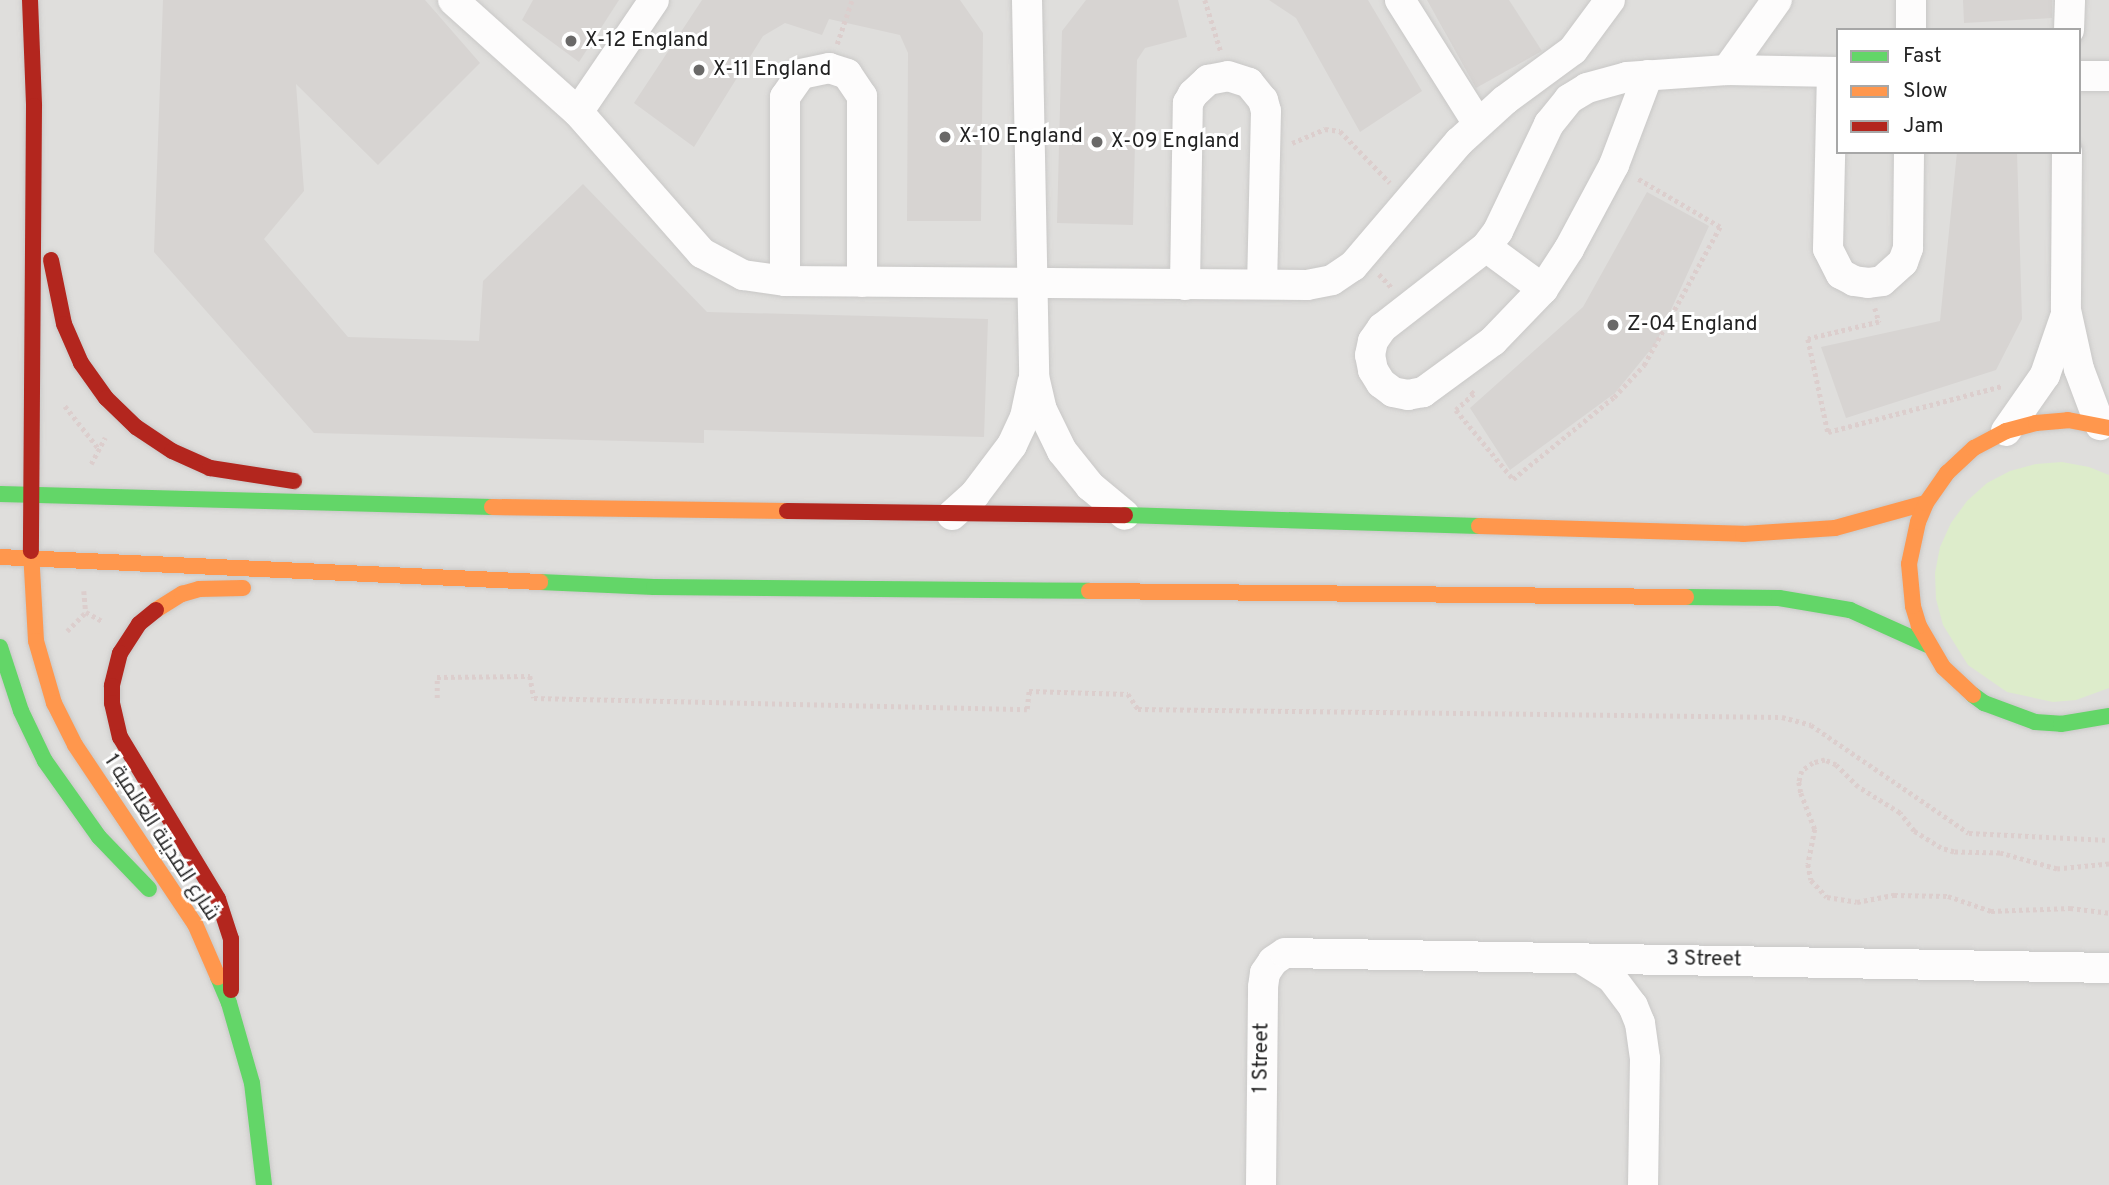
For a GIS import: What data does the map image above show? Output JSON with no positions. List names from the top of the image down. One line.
{"streets":{"street":["شارع المدينة العالمية 1","3 Street","1 Street"]},"crossings":[["3 Street","1 Street"]],"places":["X-12 England","X-11 England","X-10 England","X-09 England","Z-04 England"],"legend":["Fast","Slow","Jam"]}
